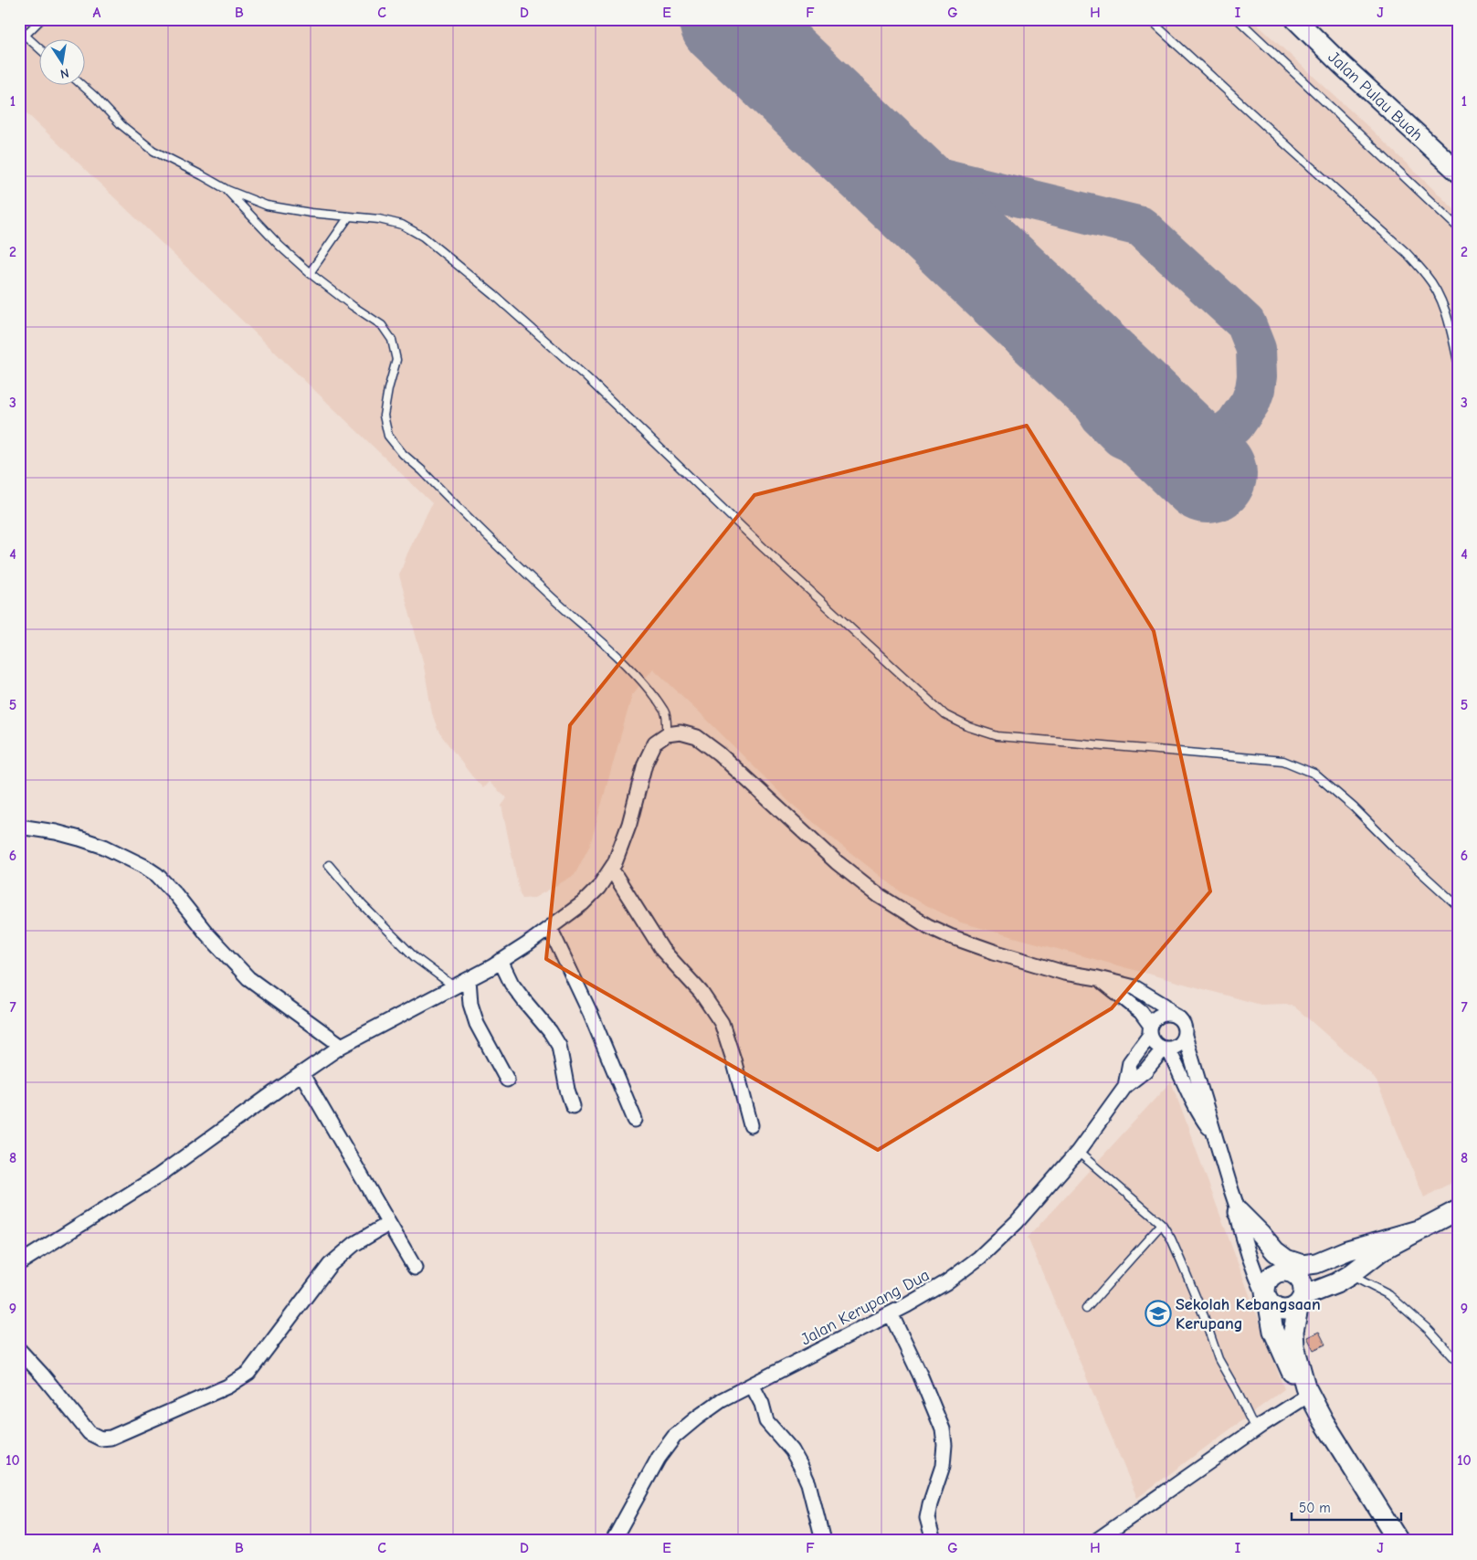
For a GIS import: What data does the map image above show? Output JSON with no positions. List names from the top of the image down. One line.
{"streets":{"main road":["Jalan Pulau Buah"],"street":["Jalan Kerupang Dua"]},"places":{"school or university":["Sekolah Kebangsaan Kerupang"]},"scale_bar":"50 m","north":"bottom","grid":{"columns":["A","B","C","D","E","F","G","H","I","J"],"rows":["1","2","3","4","5","6","7","8","9","10"]}}
